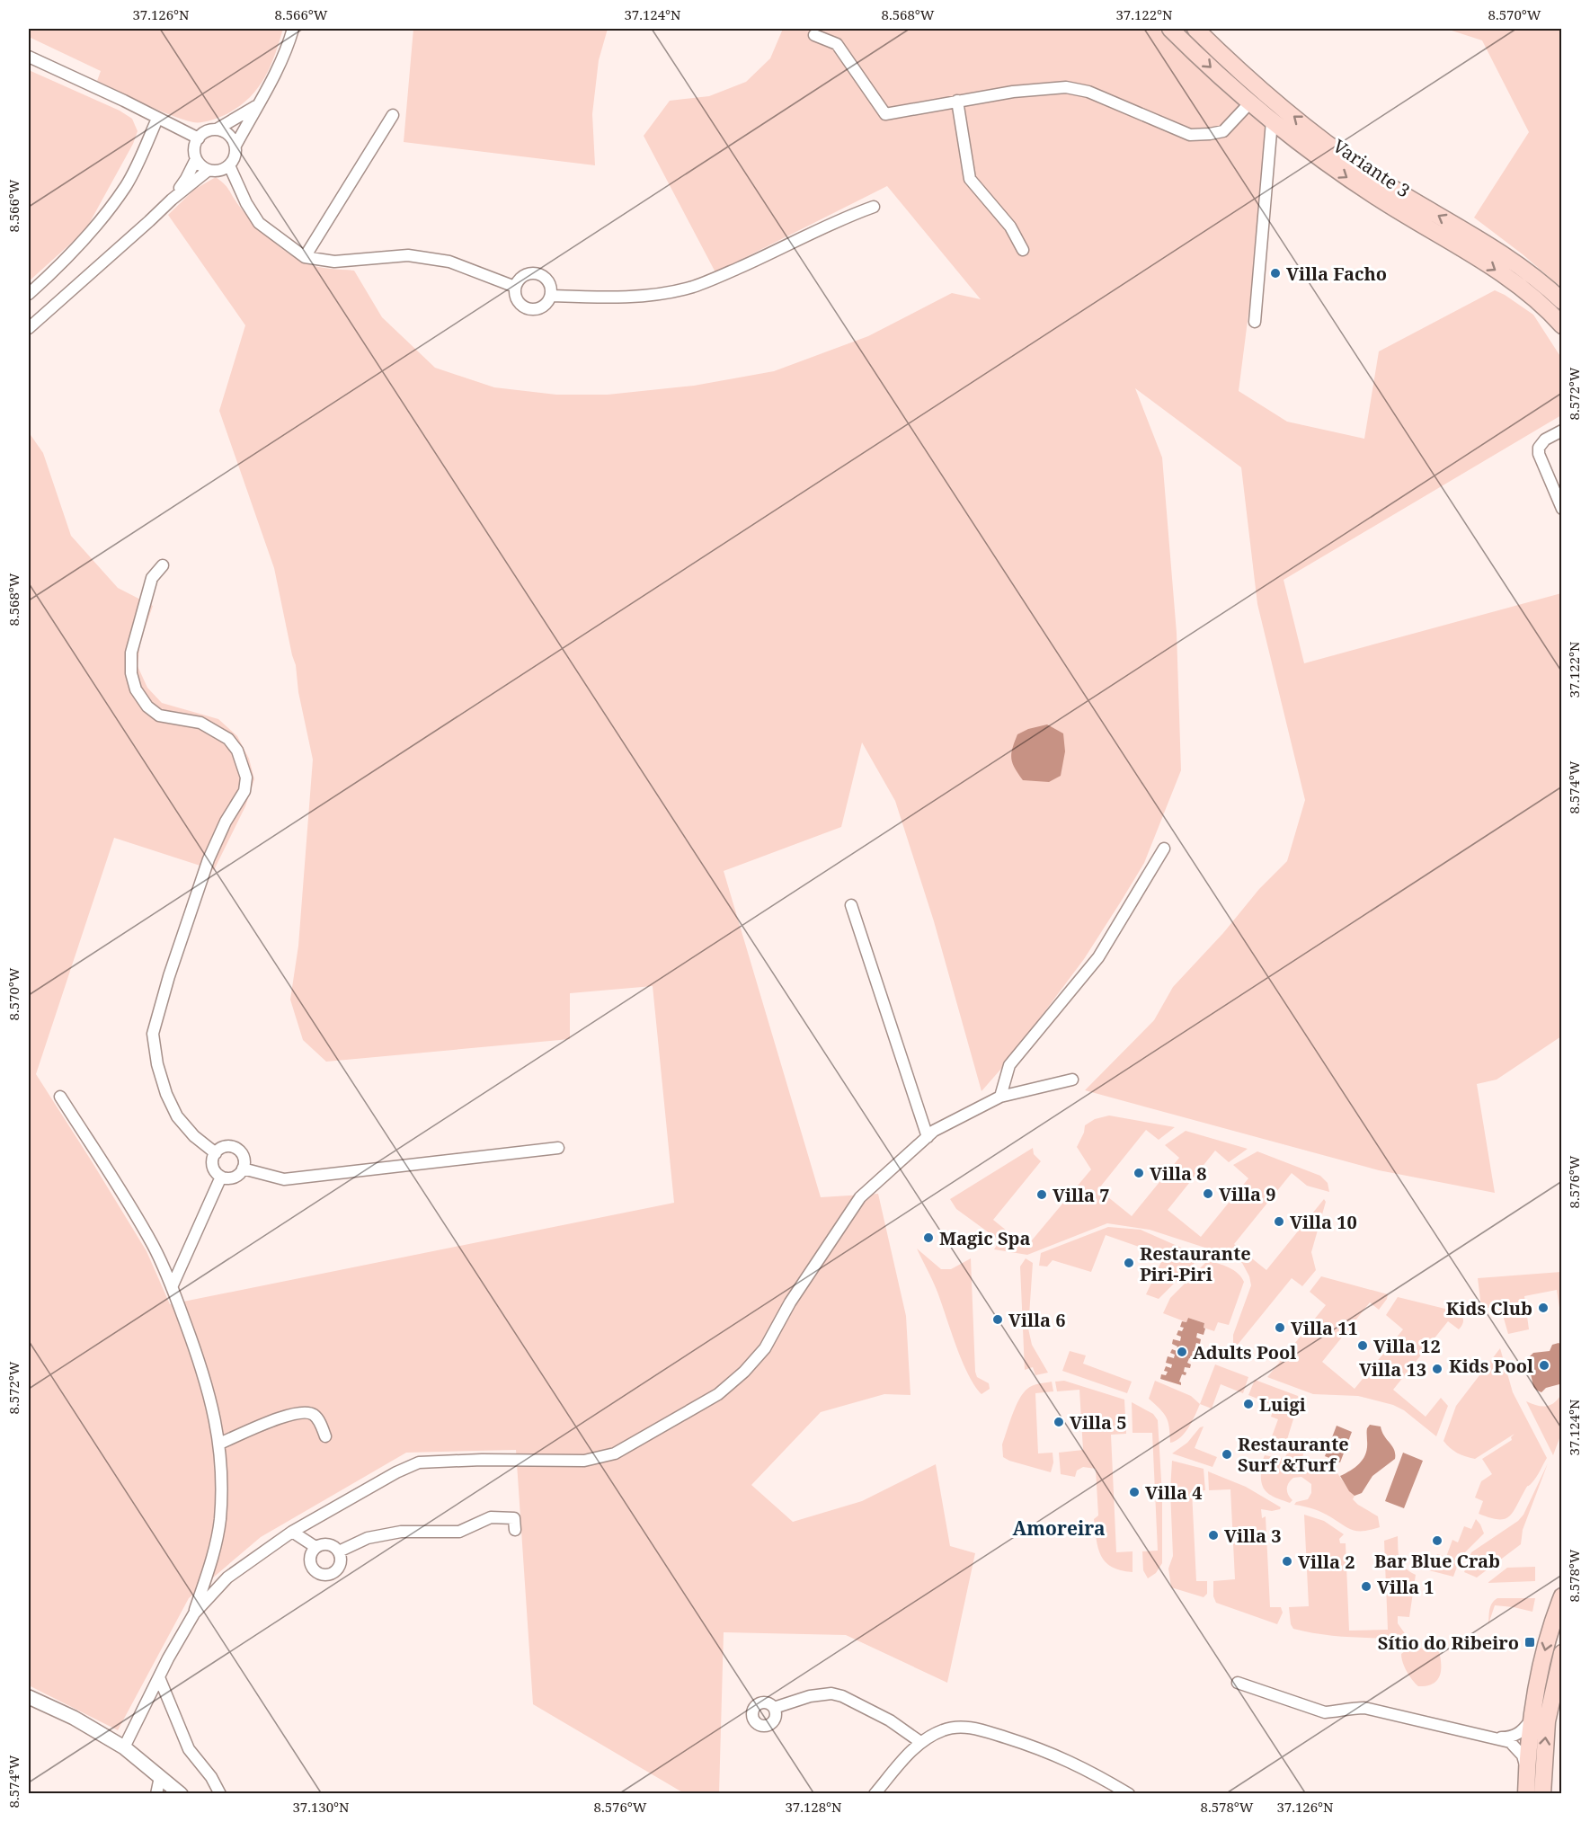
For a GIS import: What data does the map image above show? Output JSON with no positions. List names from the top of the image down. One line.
{"streets":{"main road":["Variante 3"]},"districts":["Amoreira"],"places":{"other":["Villa Facho","Villa 8","Villa 9","Villa 7","Villa 10","Magic Spa","Restaurante Piri-Piri","Kids Club","Villa 6","Villa 11","Villa 12","Adults Pool","Kids Pool","Villa 13","Luigi","Villa 5","Restaurante Surf &Turf","Villa 4","Villa 3","Bar Blue Crab","Villa 2","Villa 1"],"transit":["Sítio do Ribeiro"]},"coordinates":["37.126°N","8.566°W","37.124°N","8.568°W","37.122°N","8.570°W","8.572°W","8.574°W","8.576°W","8.578°W","37.130°N","37.128°N"]}
